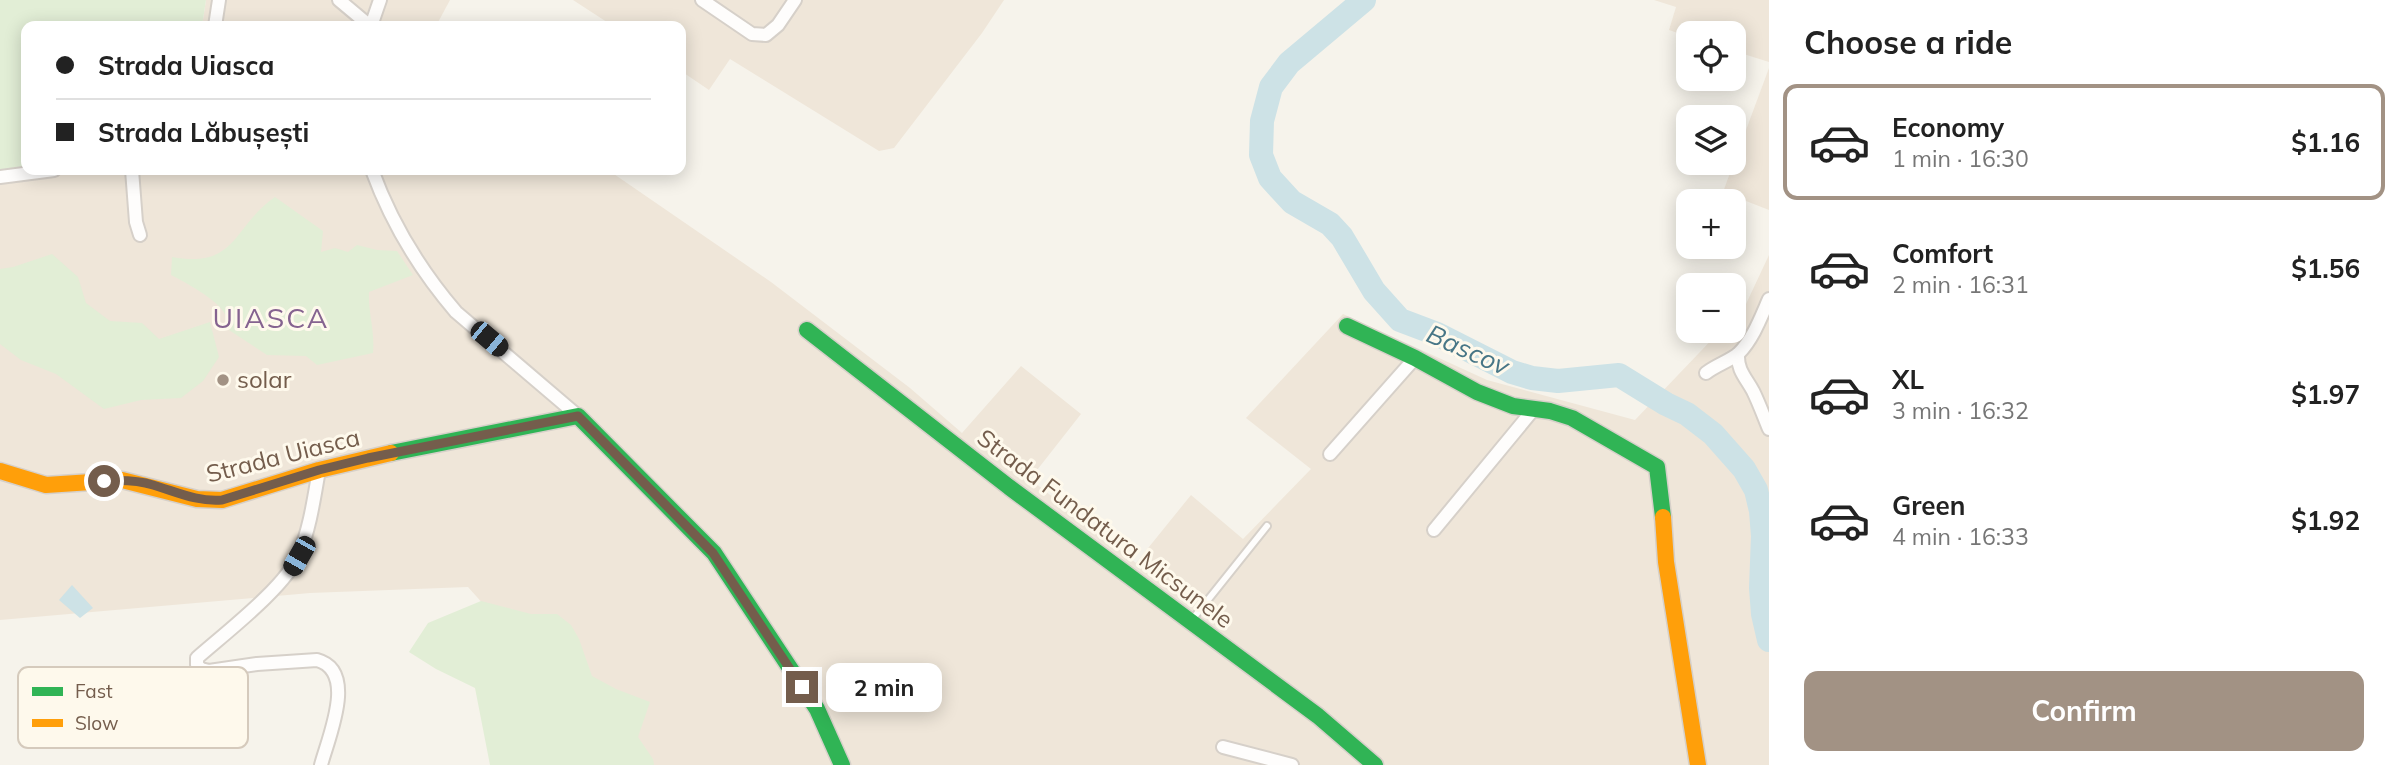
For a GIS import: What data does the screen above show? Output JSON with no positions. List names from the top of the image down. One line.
{"streets":{"street":["Strada Uiasca","Strada Fundatura Micsunele"]},"districts":["UIASCA"],"water":["Bascov"],"places":["solar"],"legend":["Fast","Slow"],"page":{"heading":"Choose a ride","map_buttons":["+","−"],"banner":["Strada Uiasca","Strada Lăbușești"],"list":[{"name":"Economy","note":"1 min · 16:30","value":"$1.16"},{"name":"Comfort","note":"2 min · 16:31","value":"$1.56"},{"name":"XL","note":"3 min · 16:32","value":"$1.97"},{"name":"Green","note":"4 min · 16:33","value":"$1.92"}],"buttons":"Confirm","bubble":"2 min"}}
